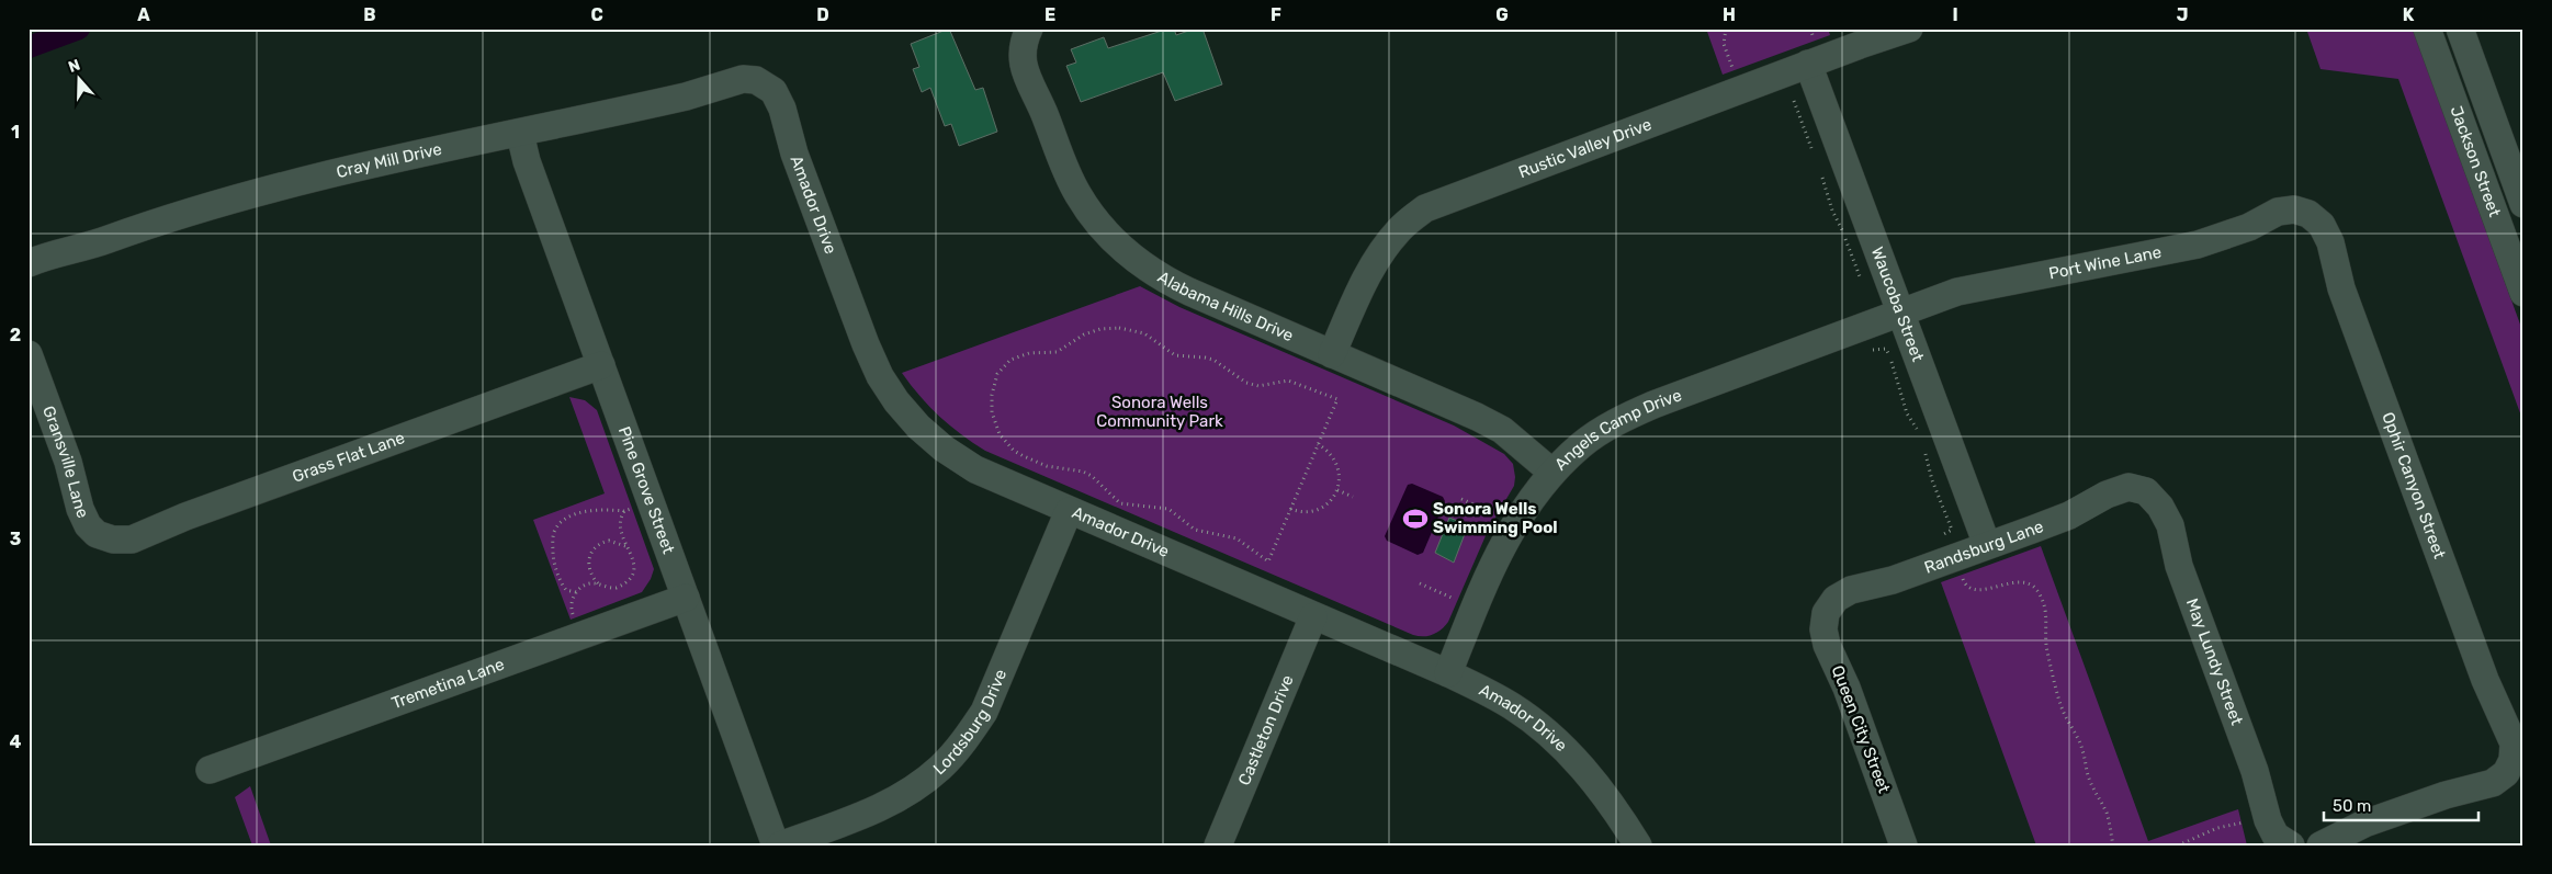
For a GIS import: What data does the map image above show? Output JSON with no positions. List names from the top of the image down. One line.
{"streets":{"street":["Rustic Valley Drive","Cray Mill Drive","Jackson Street","Amador Drive","Port Wine Lane","Waucoba Street","Alabama Hills Drive","Angels Camp Drive","Grass Flat Lane","Gransville Lane","Ophir Canyon Street","Pine Grove Street","Randsburg Lane","May Lundy Street","Tremetina Lane","Lordsburg Drive","Queen City Street","Castleton Drive"]},"crossings":[["Rustic Valley Drive","Waucoba Street"],["Rustic Valley Drive","Alabama Hills Drive"],["Cray Mill Drive","Amador Drive"],["Cray Mill Drive","Pine Grove Street"],["Amador Drive","Angels Camp Drive"],["Amador Drive","Lordsburg Drive"],["Amador Drive","Castleton Drive"],["Port Wine Lane","Waucoba Street"],["Port Wine Lane","Angels Camp Drive"],["Port Wine Lane","Ophir Canyon Street"],["Waucoba Street","Angels Camp Drive"],["Waucoba Street","Randsburg Lane"],["Alabama Hills Drive","Angels Camp Drive"],["Grass Flat Lane","Gransville Lane"],["Grass Flat Lane","Pine Grove Street"],["Pine Grove Street","Tremetina Lane"],["Randsburg Lane","May Lundy Street"],["Randsburg Lane","Queen City Street"]],"parks":["Sonora Wells Community Park"],"places":{"sports":["Sonora Wells Swimming Pool"]},"scale_bar":"50 m","north":"top","grid":{"columns":["A","B","C","D","E","F","G","H","I","J","K"],"rows":["1","2","3","4"]}}
